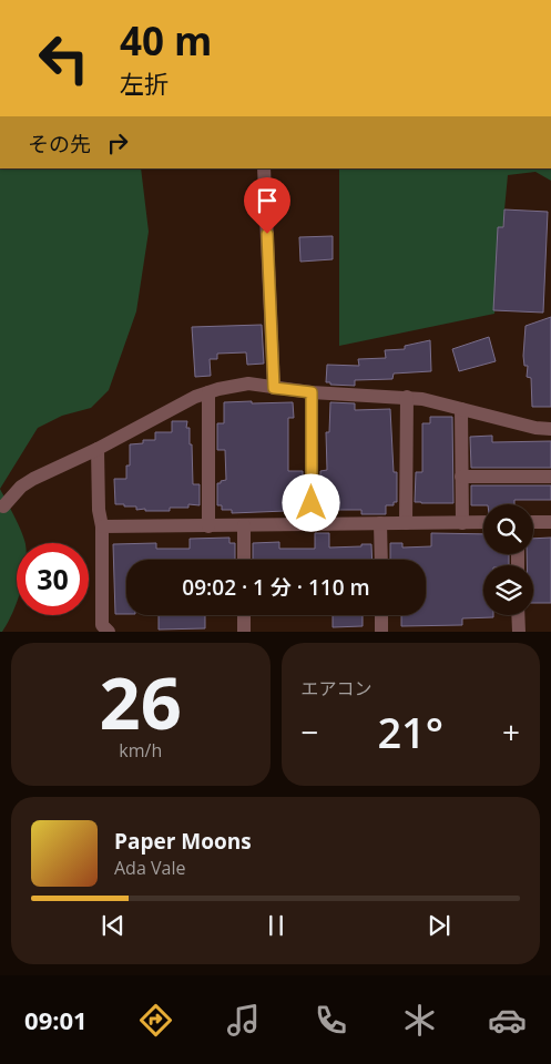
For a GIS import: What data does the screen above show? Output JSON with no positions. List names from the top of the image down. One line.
{"page":{"turn":["40 m","左折"],"then":"その先","limit":"30","trip":"09:02 · 1 分 · 110 m","tile":[["26","km/h"],"エアコン"],"heat":["−","21°","+"],"song":["Paper Moons","Ada Vale"],"tabs":"09:01"}}
